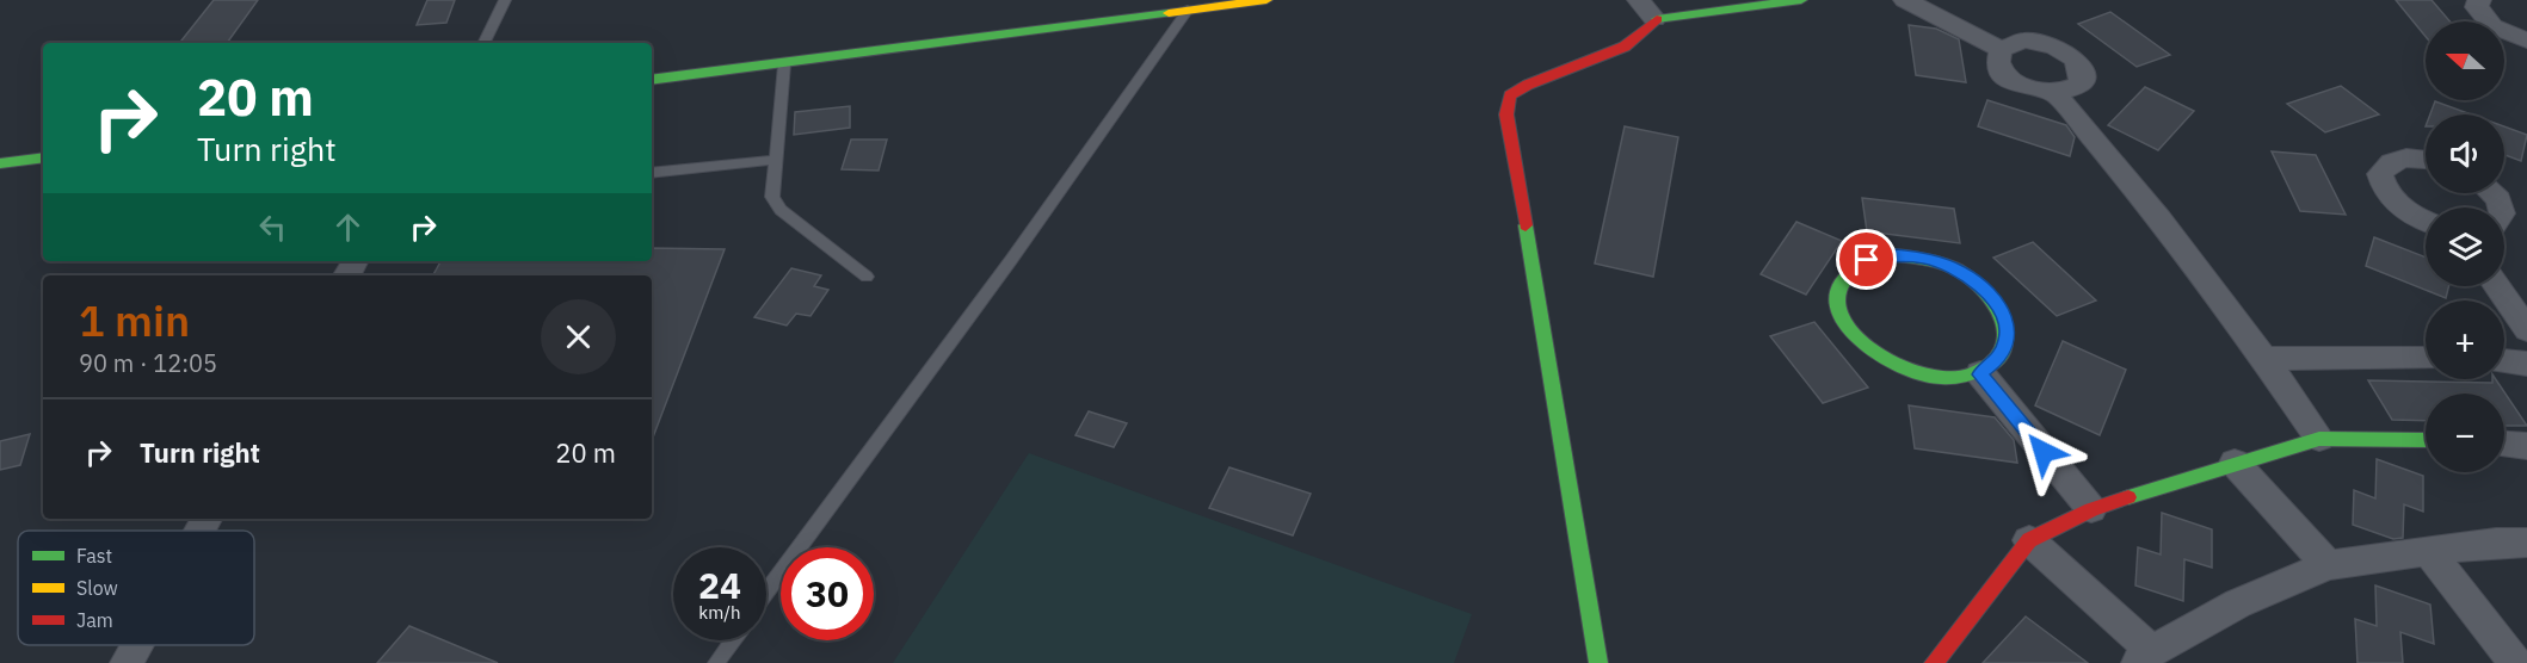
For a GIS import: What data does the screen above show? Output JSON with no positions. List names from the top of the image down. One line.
{"legend":["Fast","Slow","Jam"],"north":"left","page":{"map_buttons":["+","−"],"turn":["20 m","Turn right"],"heading":["1 min","90 m · 12:05"],"list":[{"name":"Turn right","value":"20 m"}],"speed":"24 km/h","limit":"30"}}
